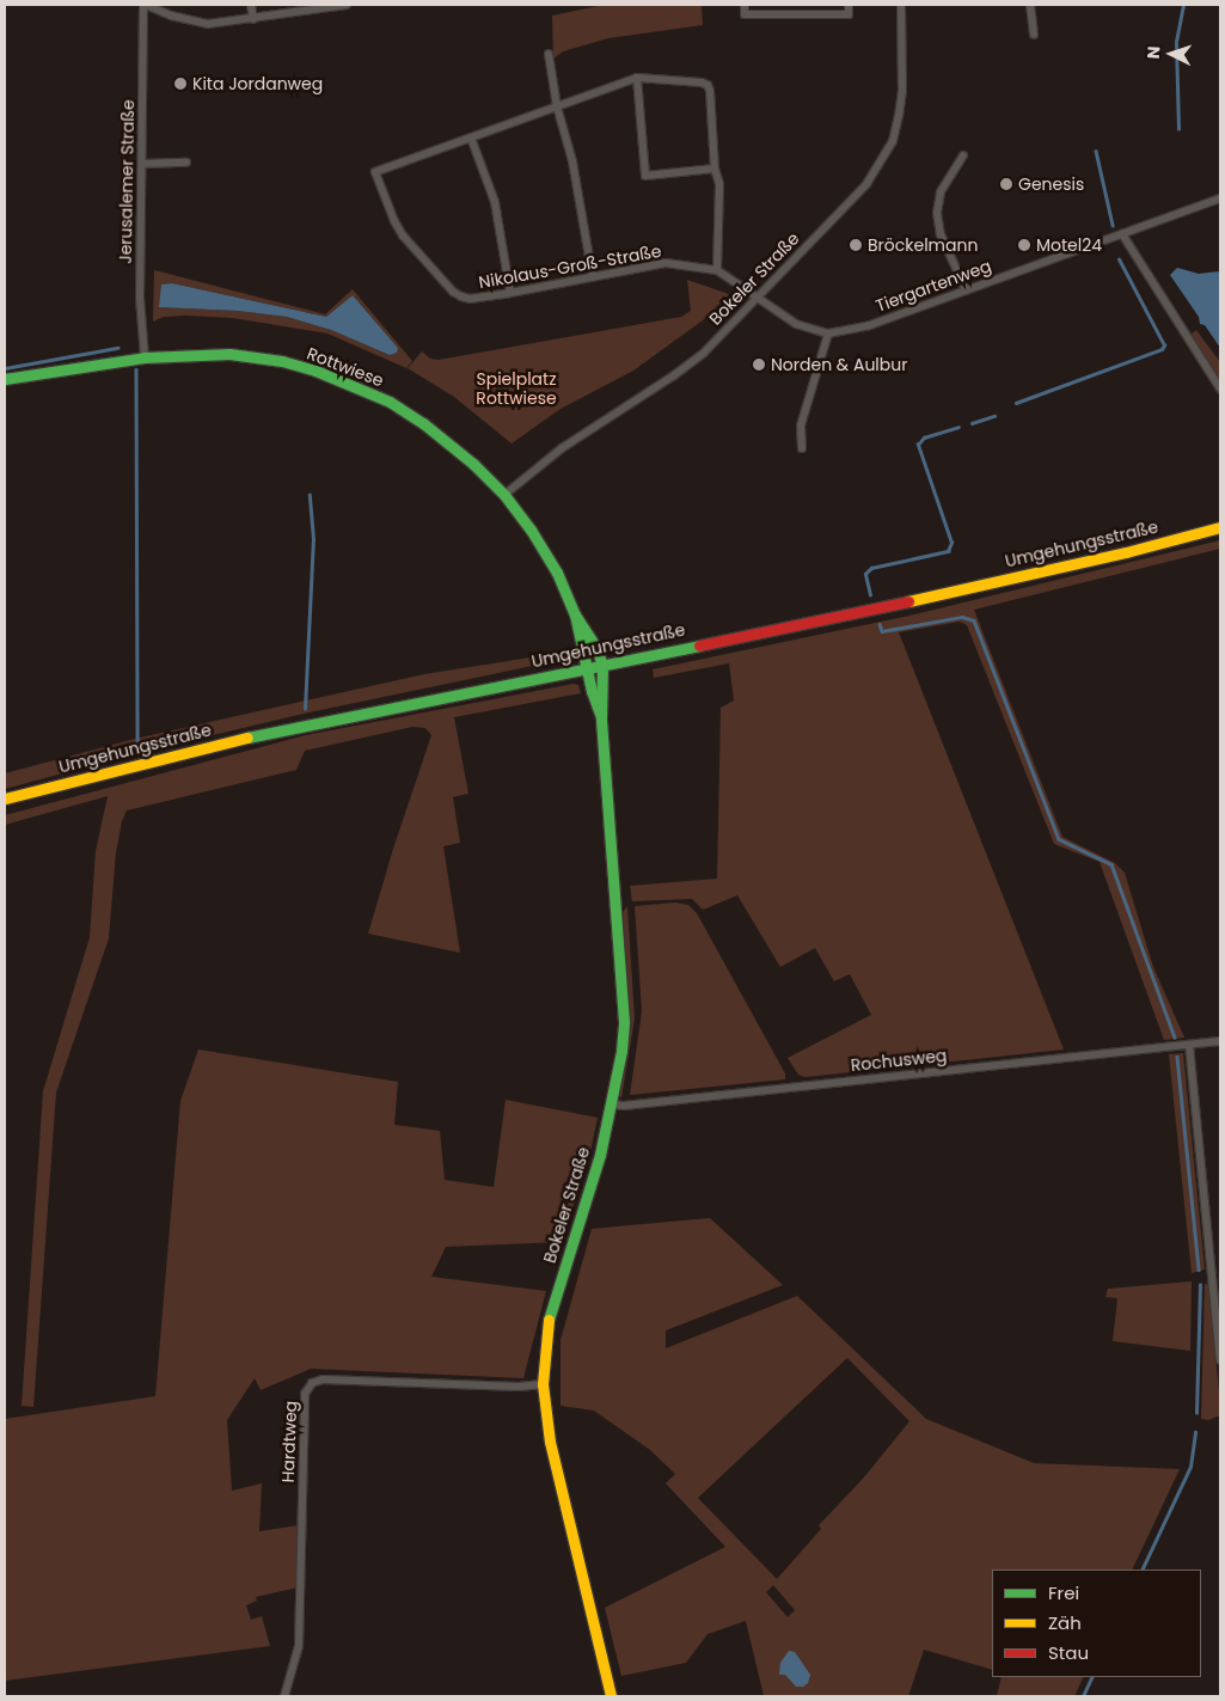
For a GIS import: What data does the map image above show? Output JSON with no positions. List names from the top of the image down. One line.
{"streets":{"main road":["Bokeler Straße","Rottwiese","Umgehungsstraße"],"street":["Jerusalemer Straße","Nikolaus-Groß-Straße","Tiergartenweg","Rochusweg","Hardtweg"]},"crossings":[["Jerusalemer Straße","Rottwiese"],["Nikolaus-Groß-Straße","Bokeler Straße"],["Nikolaus-Groß-Straße","Tiergartenweg"],["Bokeler Straße","Tiergartenweg"],["Bokeler Straße","Rottwiese"],["Bokeler Straße","Umgehungsstraße"],["Bokeler Straße","Rochusweg"],["Bokeler Straße","Hardtweg"],["Rottwiese","Umgehungsstraße"]],"parks":["Spielplatz Rottwiese"],"places":["Kita Jordanweg","Genesis","Bröckelmann","Motel24","Norden & Aulbur"],"legend":["Frei","Zäh","Stau"],"north":"left"}
